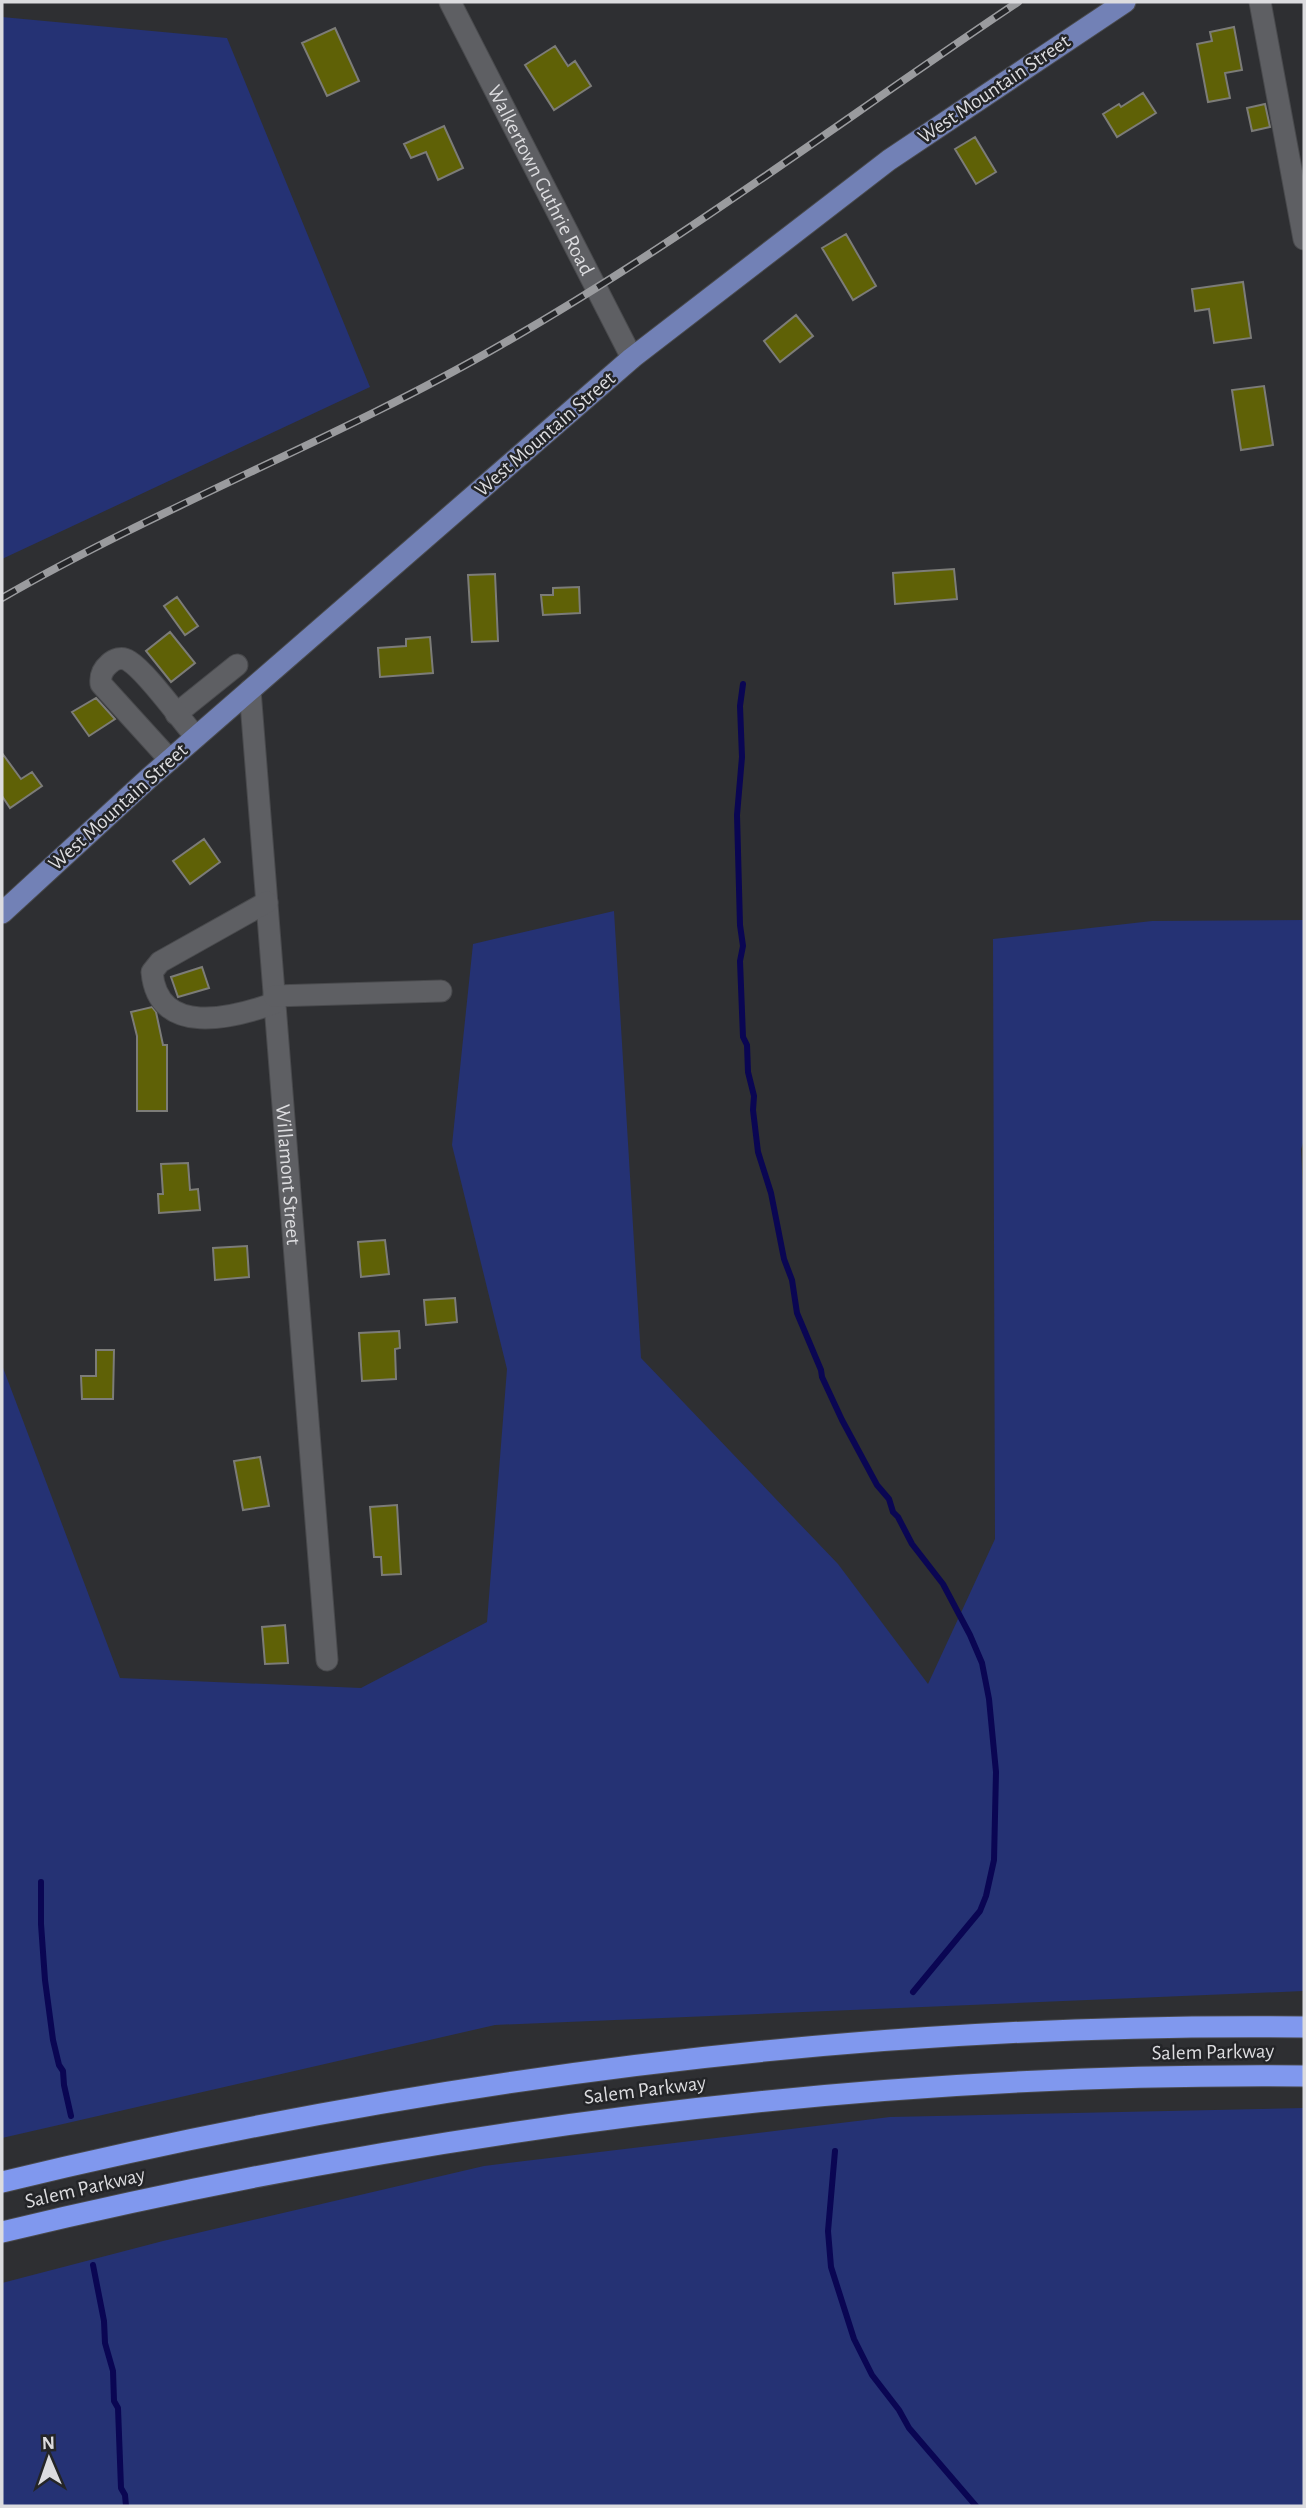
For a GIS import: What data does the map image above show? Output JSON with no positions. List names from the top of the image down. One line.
{"streets":{"highway":["Salem Parkway"],"main road":["West Mountain Street"],"street":["Walkertown Guthrie Road","Willamont Street"]},"crossings":[["West Mountain Street","Walkertown Guthrie Road"],["West Mountain Street","Willamont Street"]],"north":"top"}
